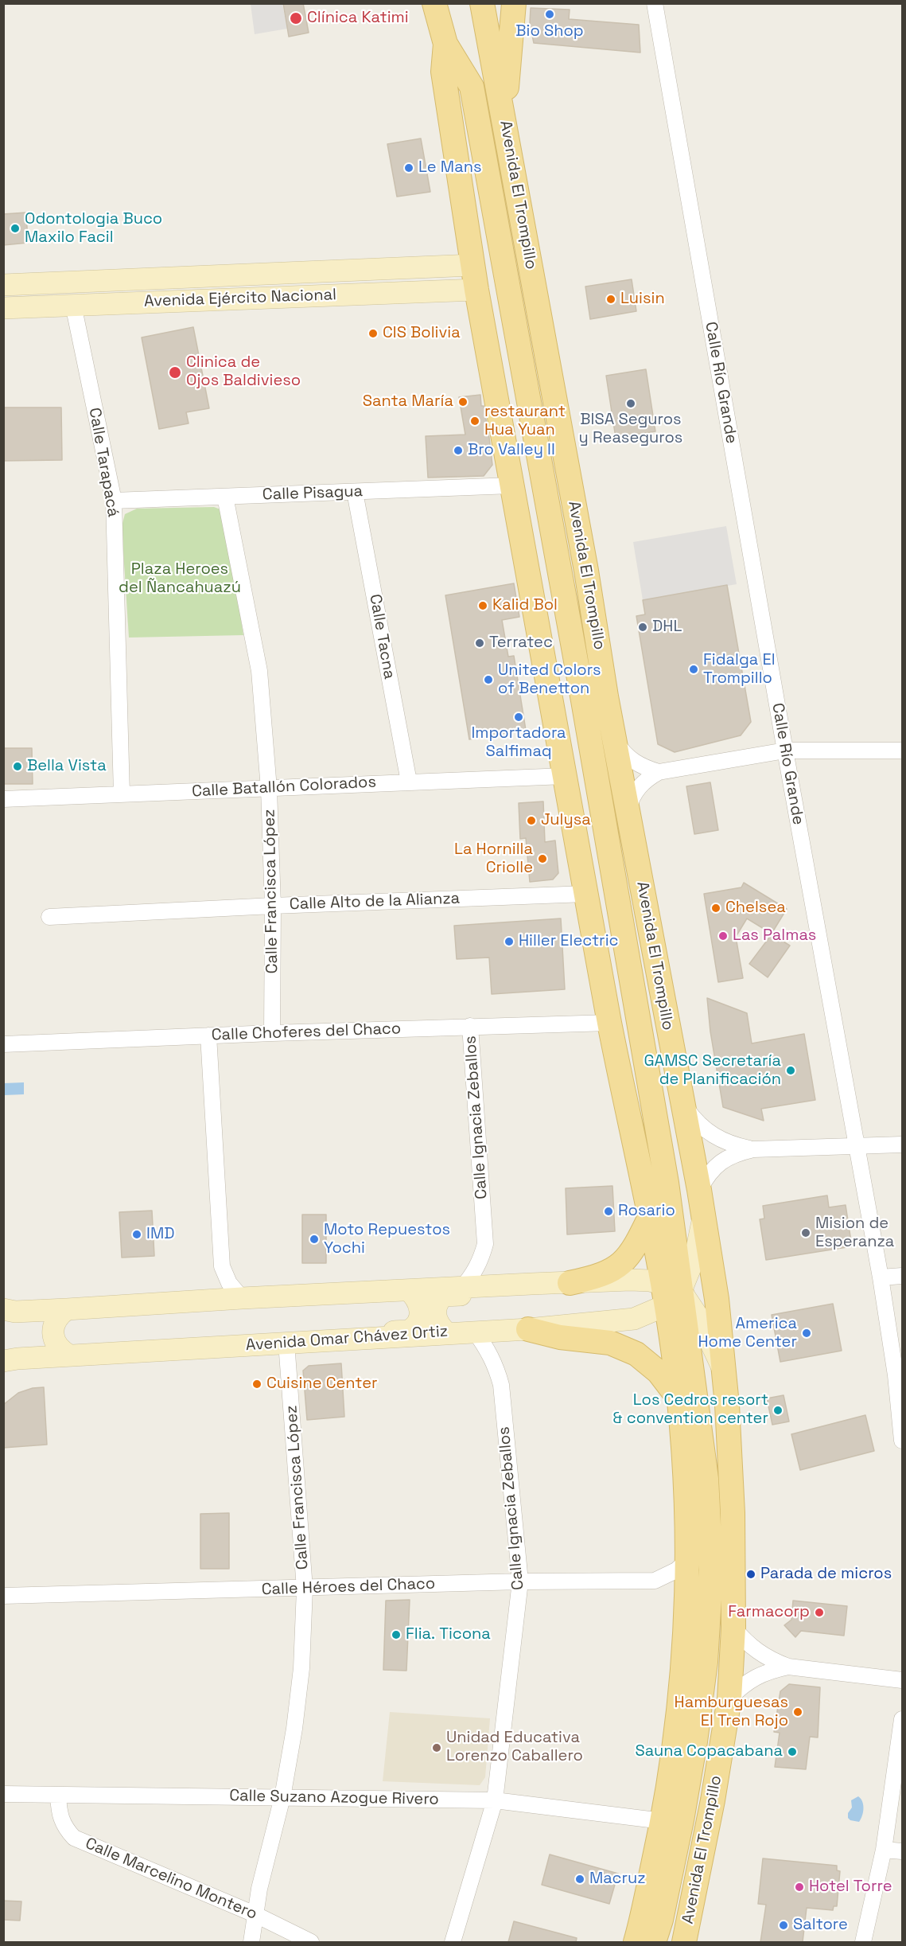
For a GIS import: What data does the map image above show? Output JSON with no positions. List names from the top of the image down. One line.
{"streets":{"main road":["Avenida El Trompillo","Avenida Ejército Nacional","Avenida Omar Chávez Ortiz"],"street":["Calle Río Grande","Calle Tarapacá","Calle Pisagua","Calle Tacna","Calle Batallón Colorados","Calle Francisca López","Calle Alto de la Alianza","Calle Choferes del Chaco","Calle Ignacia Zeballos","Calle Héroes del Chaco","Calle Suzano Azogue Rivero","Calle Marcelino Montero"]},"crossings":[["Avenida El Trompillo","Avenida Ejército Nacional"],["Avenida El Trompillo","Calle Pisagua"],["Avenida El Trompillo","Calle Batallón Colorados"],["Avenida El Trompillo","Calle Alto de la Alianza"],["Avenida El Trompillo","Calle Choferes del Chaco"],["Avenida El Trompillo","Avenida Omar Chávez Ortiz"],["Avenida El Trompillo","Calle Héroes del Chaco"],["Avenida El Trompillo","Calle Suzano Azogue Rivero"],["Avenida Ejército Nacional","Calle Tarapacá"],["Calle Tarapacá","Calle Pisagua"],["Calle Tarapacá","Calle Batallón Colorados"],["Calle Pisagua","Calle Tacna"],["Calle Pisagua","Calle Francisca López"],["Calle Tacna","Calle Batallón Colorados"],["Calle Batallón Colorados","Calle Francisca López"],["Calle Francisca López","Calle Alto de la Alianza"],["Calle Francisca López","Calle Choferes del Chaco"],["Calle Francisca López","Avenida Omar Chávez Ortiz"],["Calle Francisca López","Calle Héroes del Chaco"],["Calle Francisca López","Calle Suzano Azogue Rivero"],["Calle Francisca López","Calle Marcelino Montero"],["Calle Choferes del Chaco","Calle Ignacia Zeballos"],["Calle Ignacia Zeballos","Avenida Omar Chávez Ortiz"],["Calle Ignacia Zeballos","Calle Héroes del Chaco"],["Calle Ignacia Zeballos","Calle Suzano Azogue Rivero"],["Calle Suzano Azogue Rivero","Calle Marcelino Montero"]],"parks":["Plaza Heroes del Ñancahuazú"],"places":["Bio Shop","Clínica Katimi","Le Mans","Odontologia Buco Maxilo Facil","Luisin","CIS Bolivia","Clinica de Ojos Baldivieso","Santa María","BISA Seguros y Reaseguros","restaurant Hua Yuan","Bro Valley II","Kalid Bol","DHL","Terratec","Fidalga El Trompillo","United Colors of Benetton","Importadora Salfimaq","Bella Vista","Julysa","La Hornilla Criolle","Chelsea","Las Palmas","Hiller Electric","GAMSC Secretaría de Planificación","Rosario","Mision de Esperanza","IMD","Moto Repuestos Yochi","America Home Center","Cuisine Center","Los Cedros resort & convention center","Parada de micros","Farmacorp","Flia. Ticona","Hamburguesas El Tren Rojo","Unidad Educativa Lorenzo Caballero","Sauna Copacabana","Macruz","Hotel Torre","Saltore"]}
